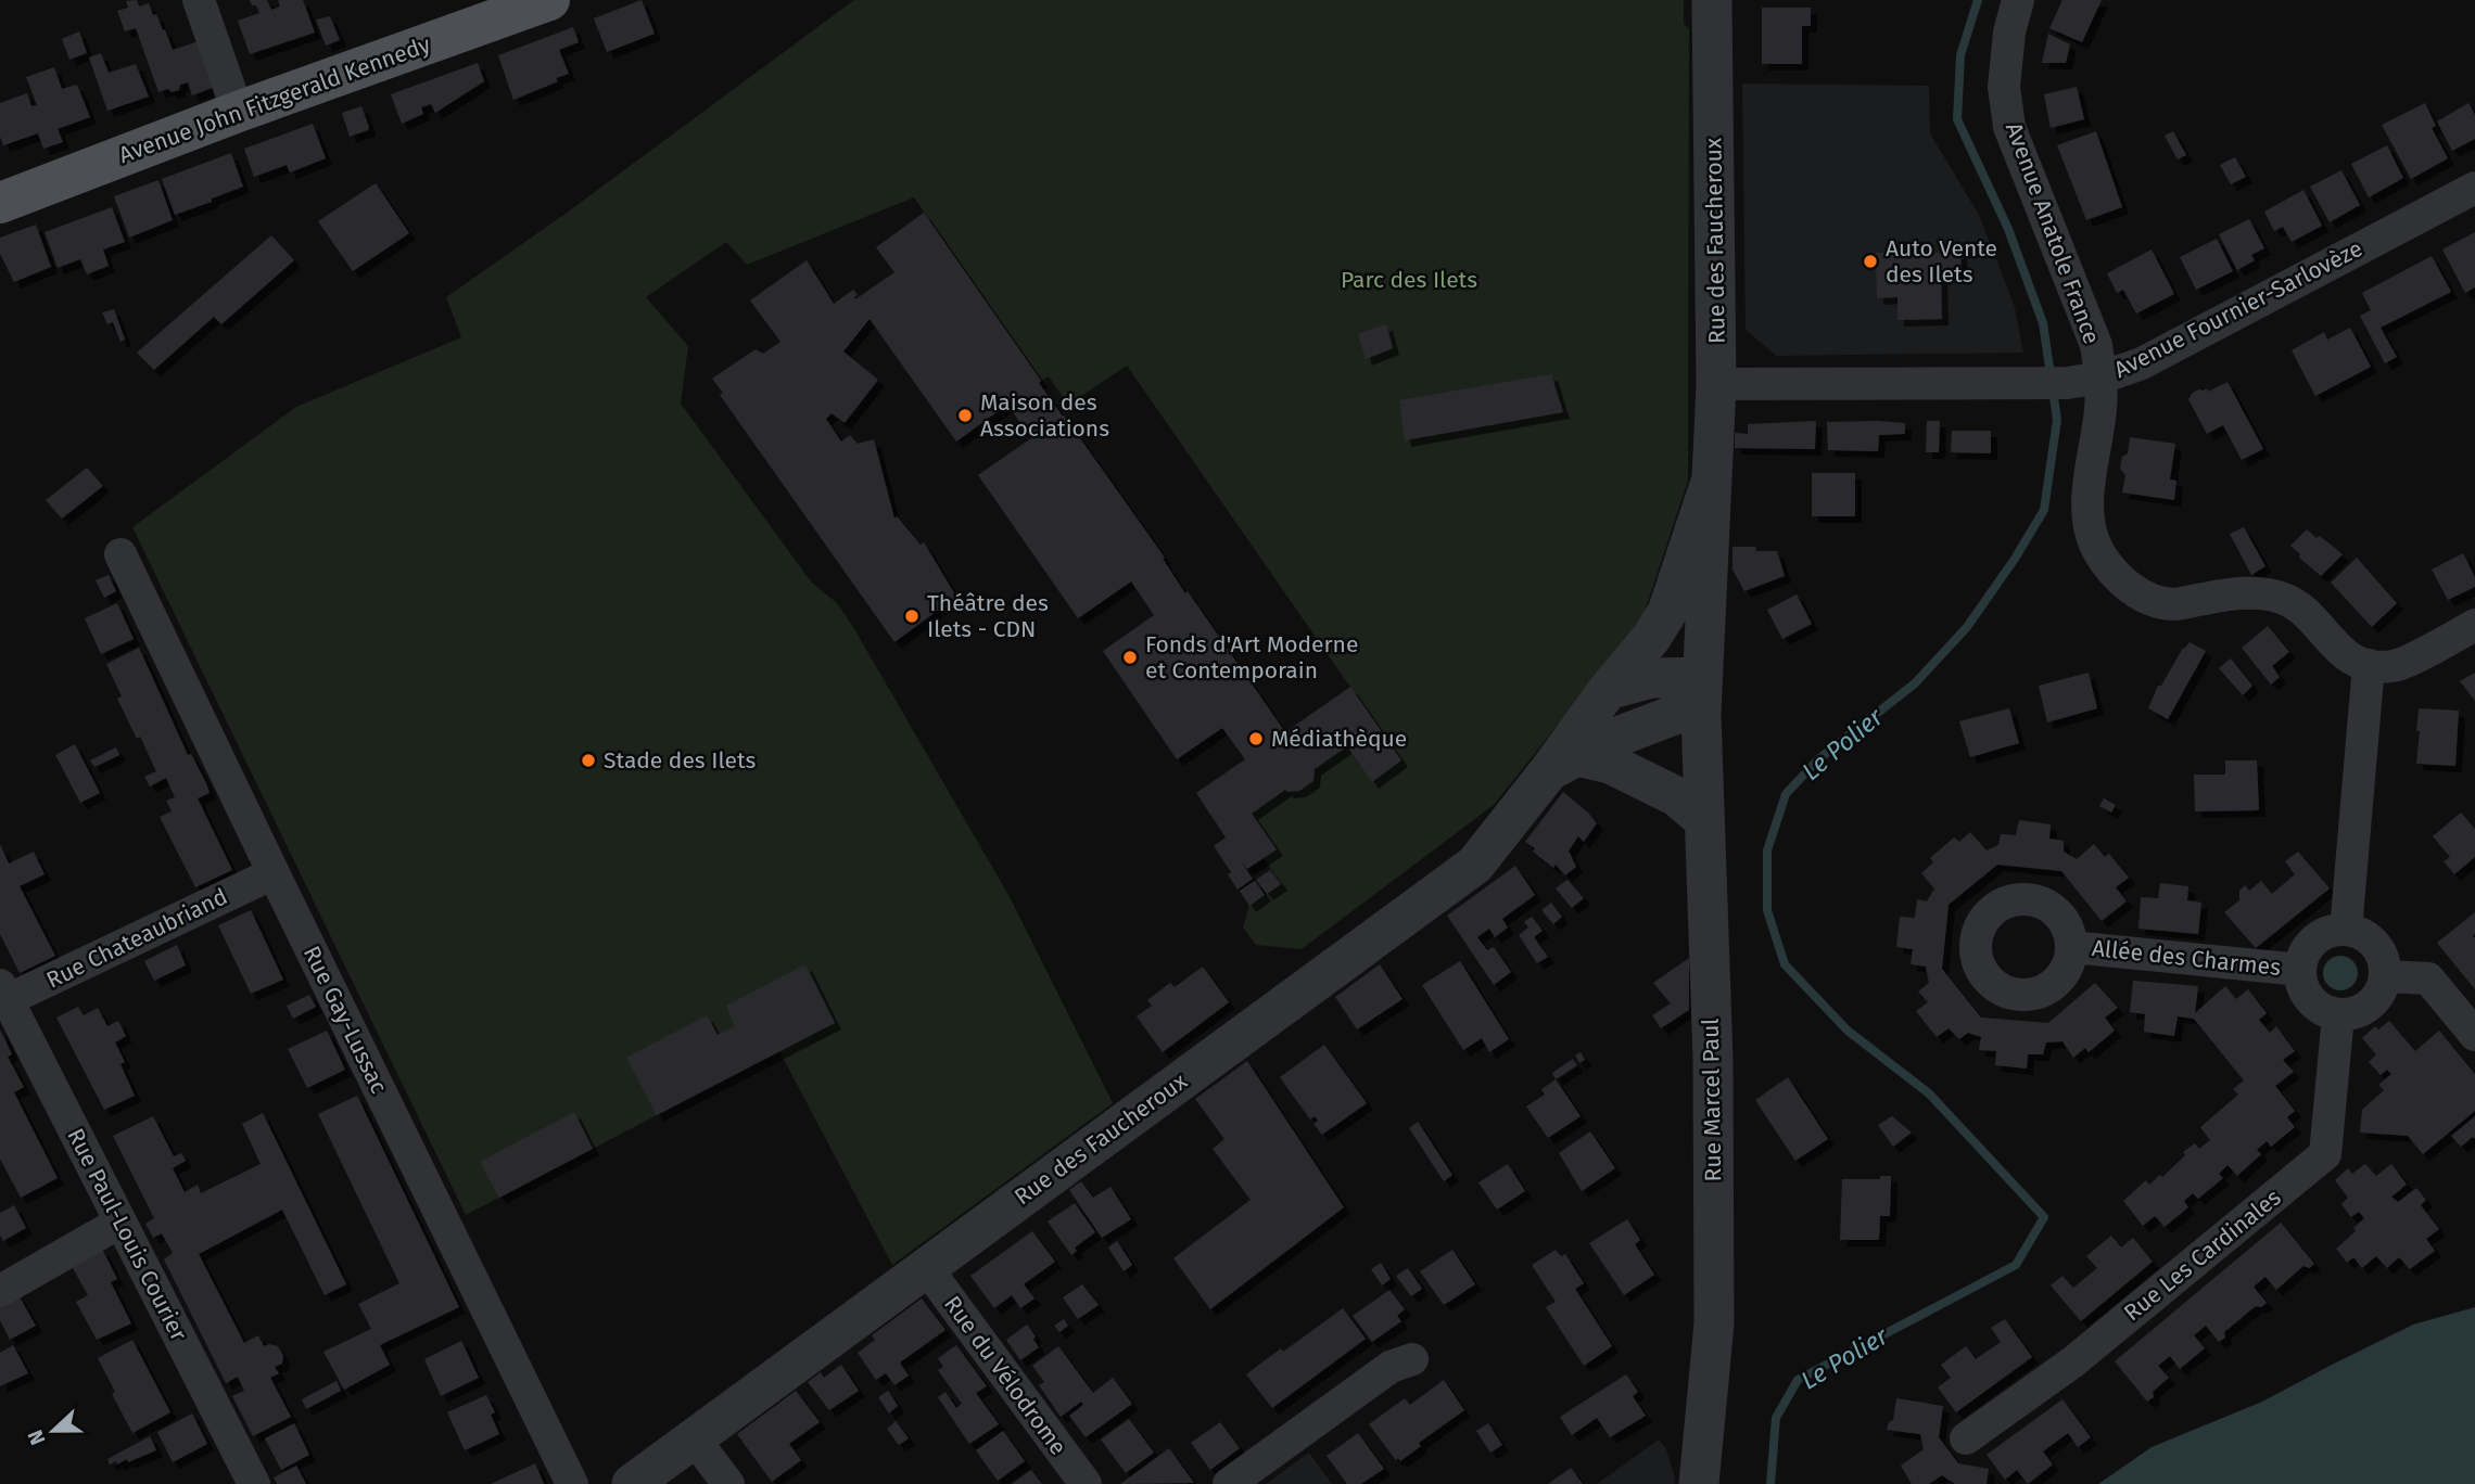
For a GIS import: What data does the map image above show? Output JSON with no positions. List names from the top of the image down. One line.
{"streets":{"main road":["Avenue John Fitzgerald Kennedy"],"street":["Avenue Anatole France","Rue des Faucheroux","Avenue Fournier-Sarlovèze","Rue Chateaubriand","Allée des Charmes","Rue Gay-Lussac","Rue Marcel Paul","Rue Paul-Louis Courier","Rue Les Cardinales","Rue du Vélodrome"]},"crossings":[["Avenue Anatole France","Avenue Fournier-Sarlovèze"],["Rue des Faucheroux","Avenue Fournier-Sarlovèze"],["Rue des Faucheroux","Rue Marcel Paul"],["Rue des Faucheroux","Rue du Vélodrome"],["Rue Chateaubriand","Rue Gay-Lussac"],["Rue Chateaubriand","Rue Paul-Louis Courier"],["Allée des Charmes","Rue Les Cardinales"]],"water":["Le Polier"],"parks":["Parc des Ilets"],"places":["Auto Vente des Ilets","Maison des Associations","Théâtre des Ilets - CDN","Fonds d'Art Moderne et Contemporain","Médiathèque","Stade des Ilets"],"north":"left"}
